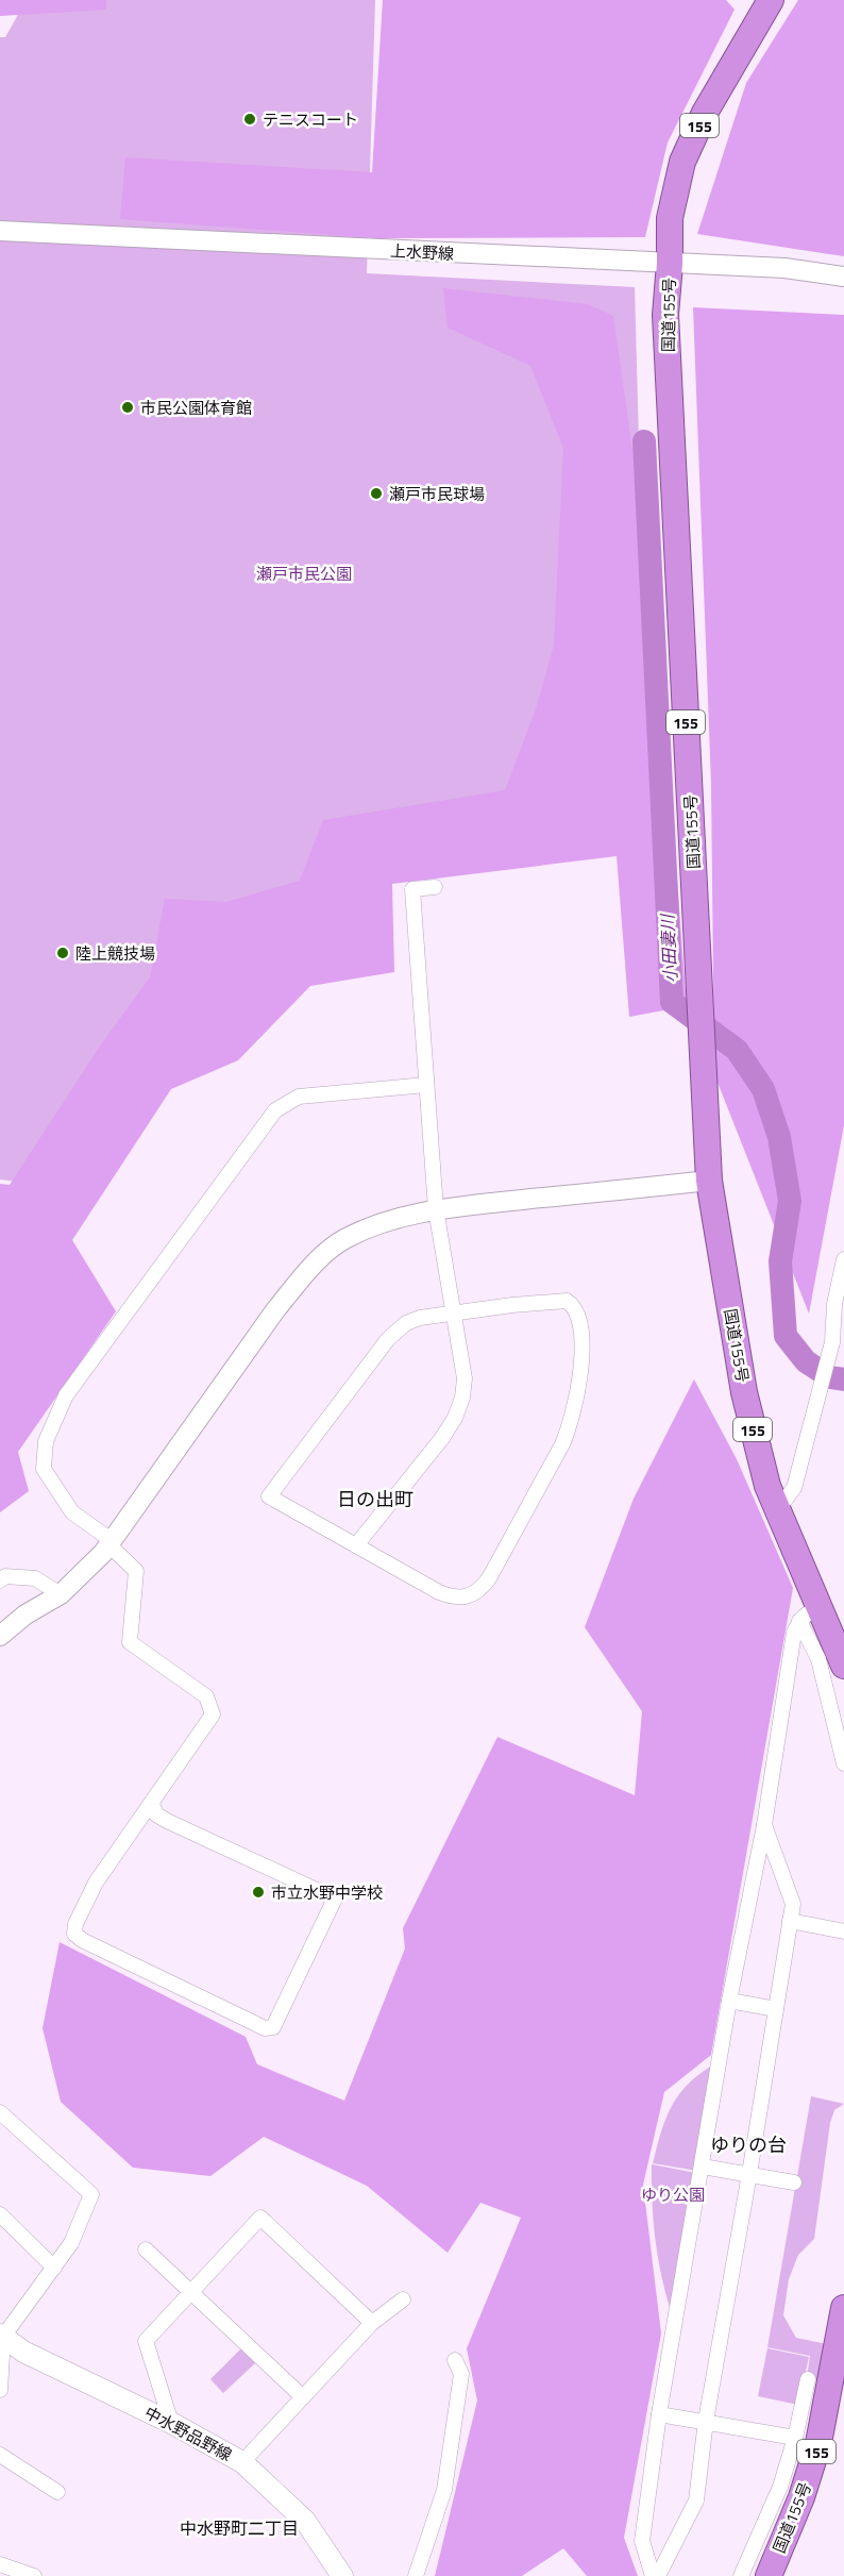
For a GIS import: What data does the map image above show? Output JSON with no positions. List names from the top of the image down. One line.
{"streets":{"highway":["155","国道155号"],"main road":["中水野品野線"],"street":["上水野線"]},"crossings":[["上水野線","国道155号"]],"districts":["日の出町","ゆりの台","中水野町二丁目"],"water":["小田妻川"],"parks":["瀬戸市民公園","ゆり公園"],"places":["テニスコート","市民公園体育館","瀬戸市民球場","陸上競技場","市立水野中学校"]}
